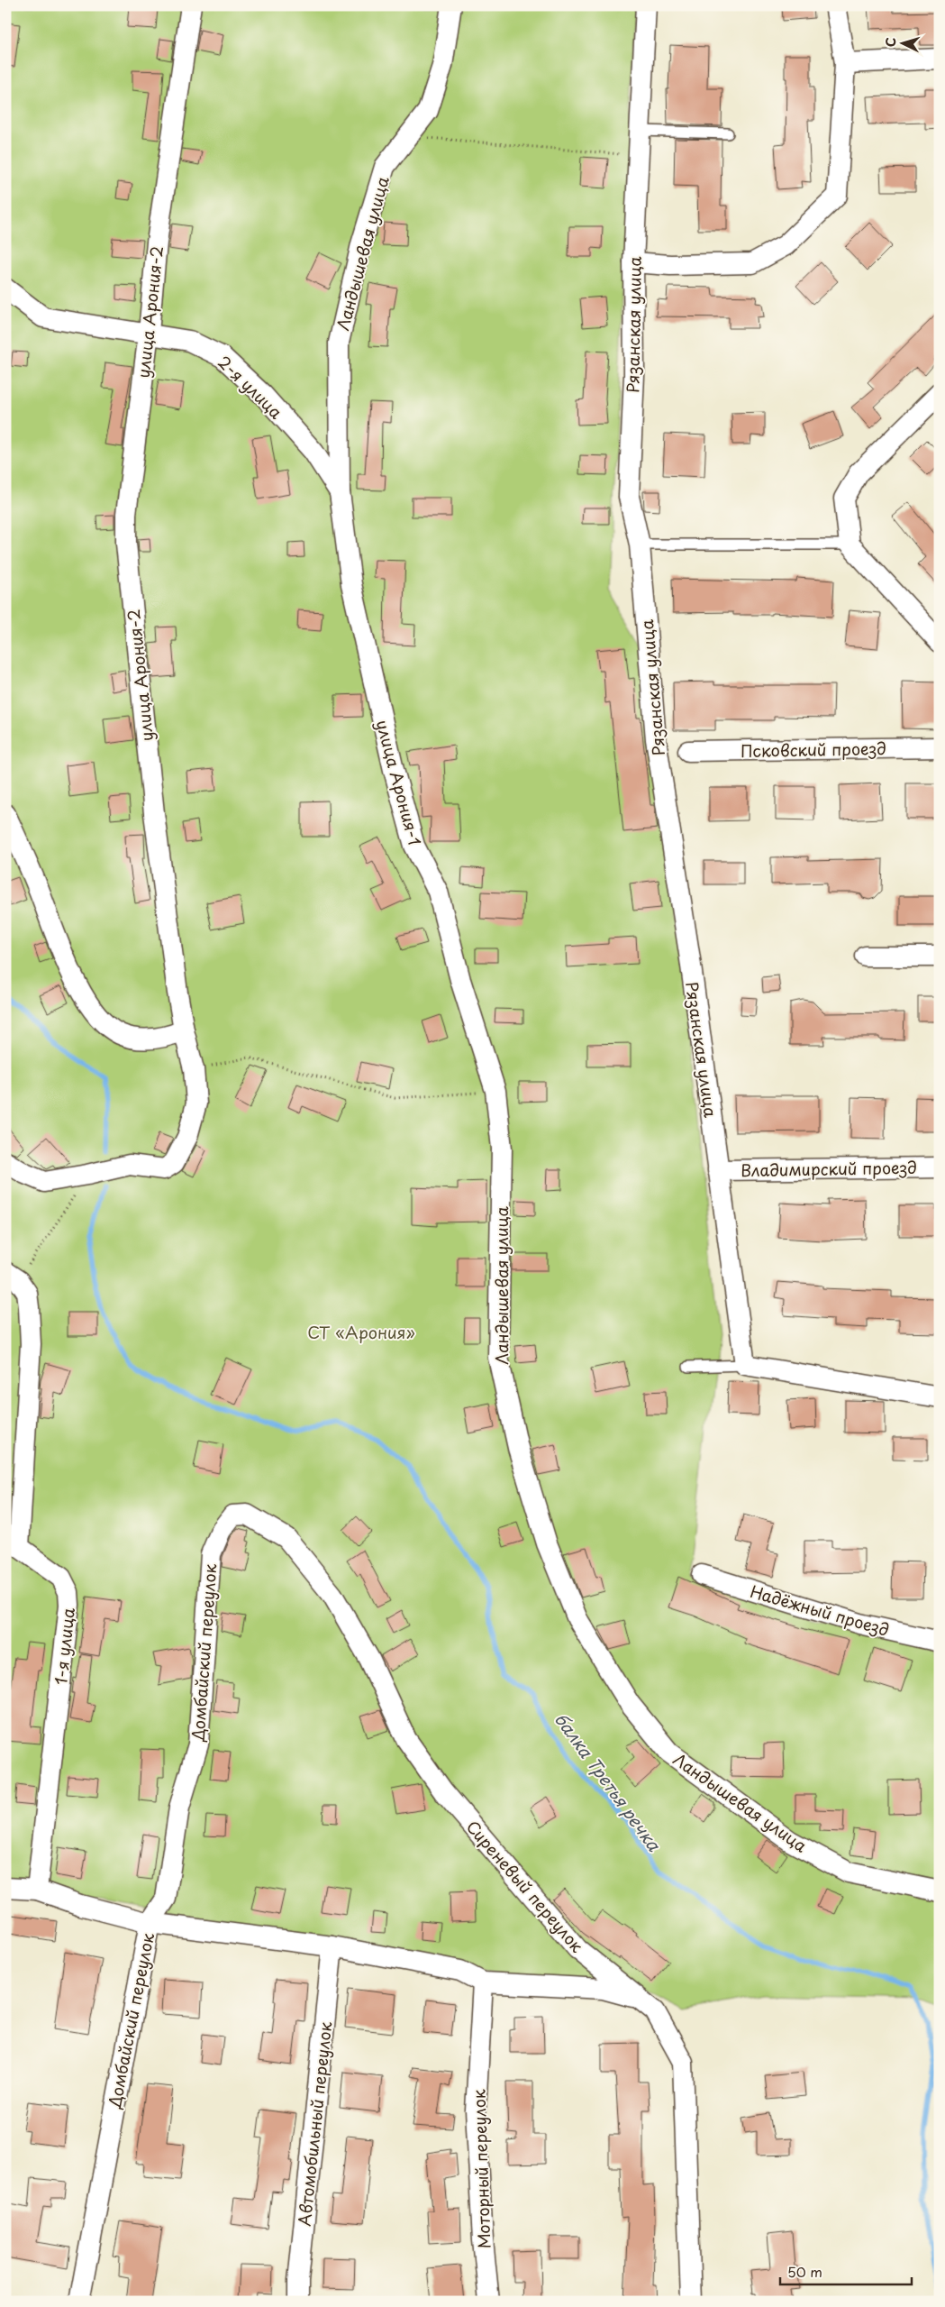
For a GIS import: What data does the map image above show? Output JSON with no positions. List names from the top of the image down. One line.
{"streets":{"street":["Ландышевая улица","улица Арония-2","Рязанская улица","2-я улица","Псковский проезд","улица Арония-1","Владимирский проезд","Надёжный проезд","1-я улица","Домбайский переулок","Сиреневый переулок","Автомобильный переулок","Моторный переулок"]},"crossings":[["Ландышевая улица","2-я улица"],["Ландышевая улица","улица Арония-1"],["улица Арония-2","2-я улица"],["Рязанская улица","Владимирский проезд"],["2-я улица","улица Арония-1"],["Домбайский переулок","Сиреневый переулок"]],"water":["балка Третья речка"],"parks":["СТ «Арония»"],"scale_bar":"50 m","north":"left"}
